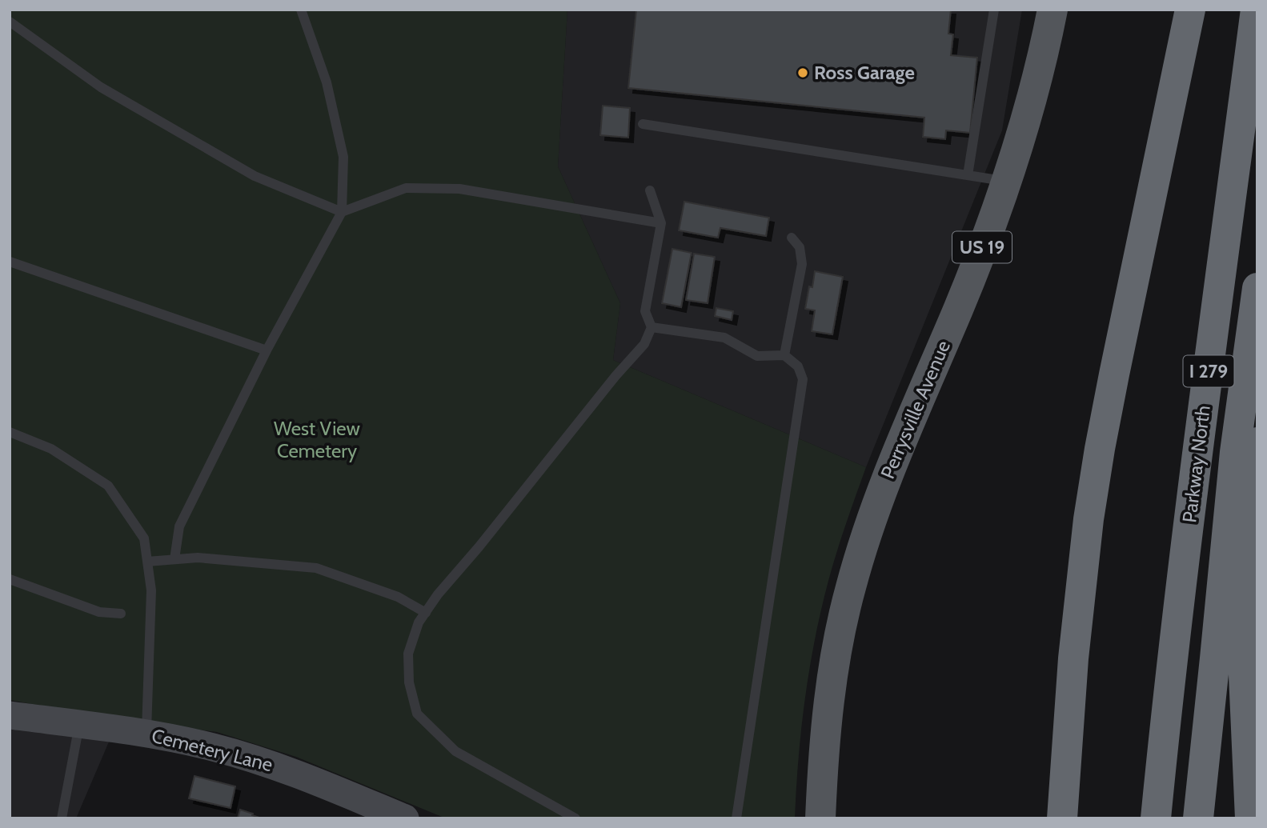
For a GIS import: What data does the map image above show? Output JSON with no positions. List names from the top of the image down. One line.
{"streets":{"highway":["I 279","Parkway North"],"main road":["US 19","Perrysville Avenue"],"street":["Cemetery Lane"]},"parks":["West View Cemetery"],"places":["Ross Garage"]}
